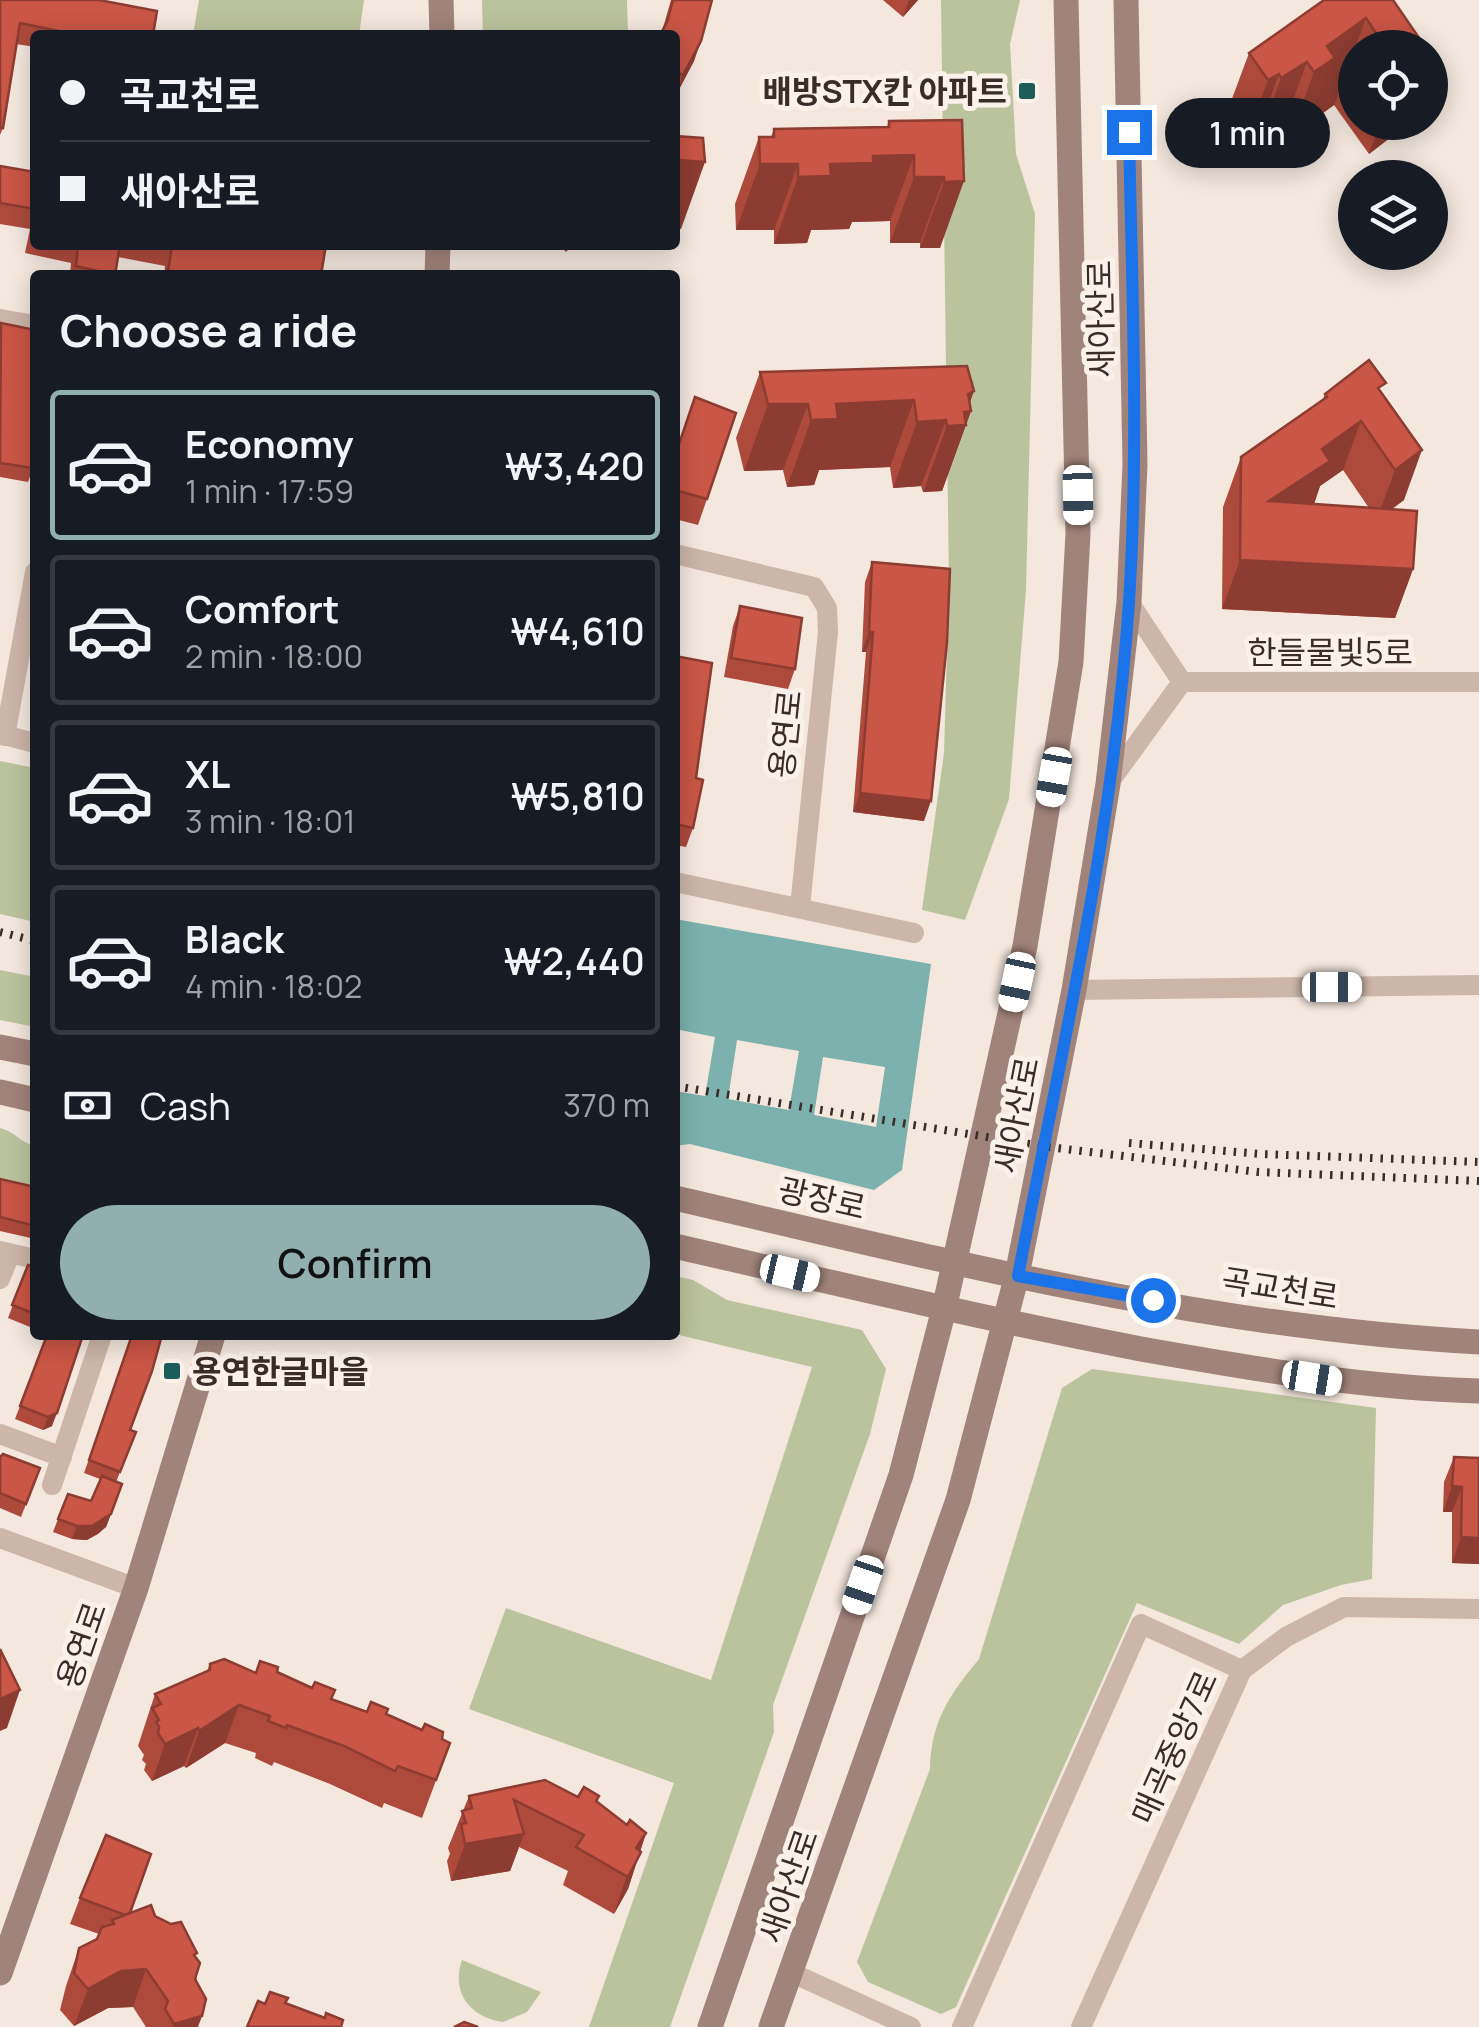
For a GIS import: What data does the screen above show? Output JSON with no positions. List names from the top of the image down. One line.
{"streets":{"main road":["새아산로","용연로","광장로","곡교천로"],"street":["한들물빛5로","매곡중앙7로"]},"crossings":[["새아산로","광장로"],["새아산로","곡교천로"],["광장로","곡교천로"]],"places":{"transit":["배방STX칸 아파트","용연한글마을"]},"page":{"banner":["곡교천로","새아산로"],"bubble":"1 min","heading":"Choose a ride","list":[{"name":"Economy","note":"1 min · 17:59","value":"₩3,420"},{"name":"Comfort","note":"2 min · 18:00","value":"₩4,610"},{"name":"XL","note":"3 min · 18:01","value":"₩5,810"},{"name":"Black","note":"4 min · 18:02","value":"₩2,440"}],"pay":["Cash","370 m"],"buttons":"Confirm"}}
